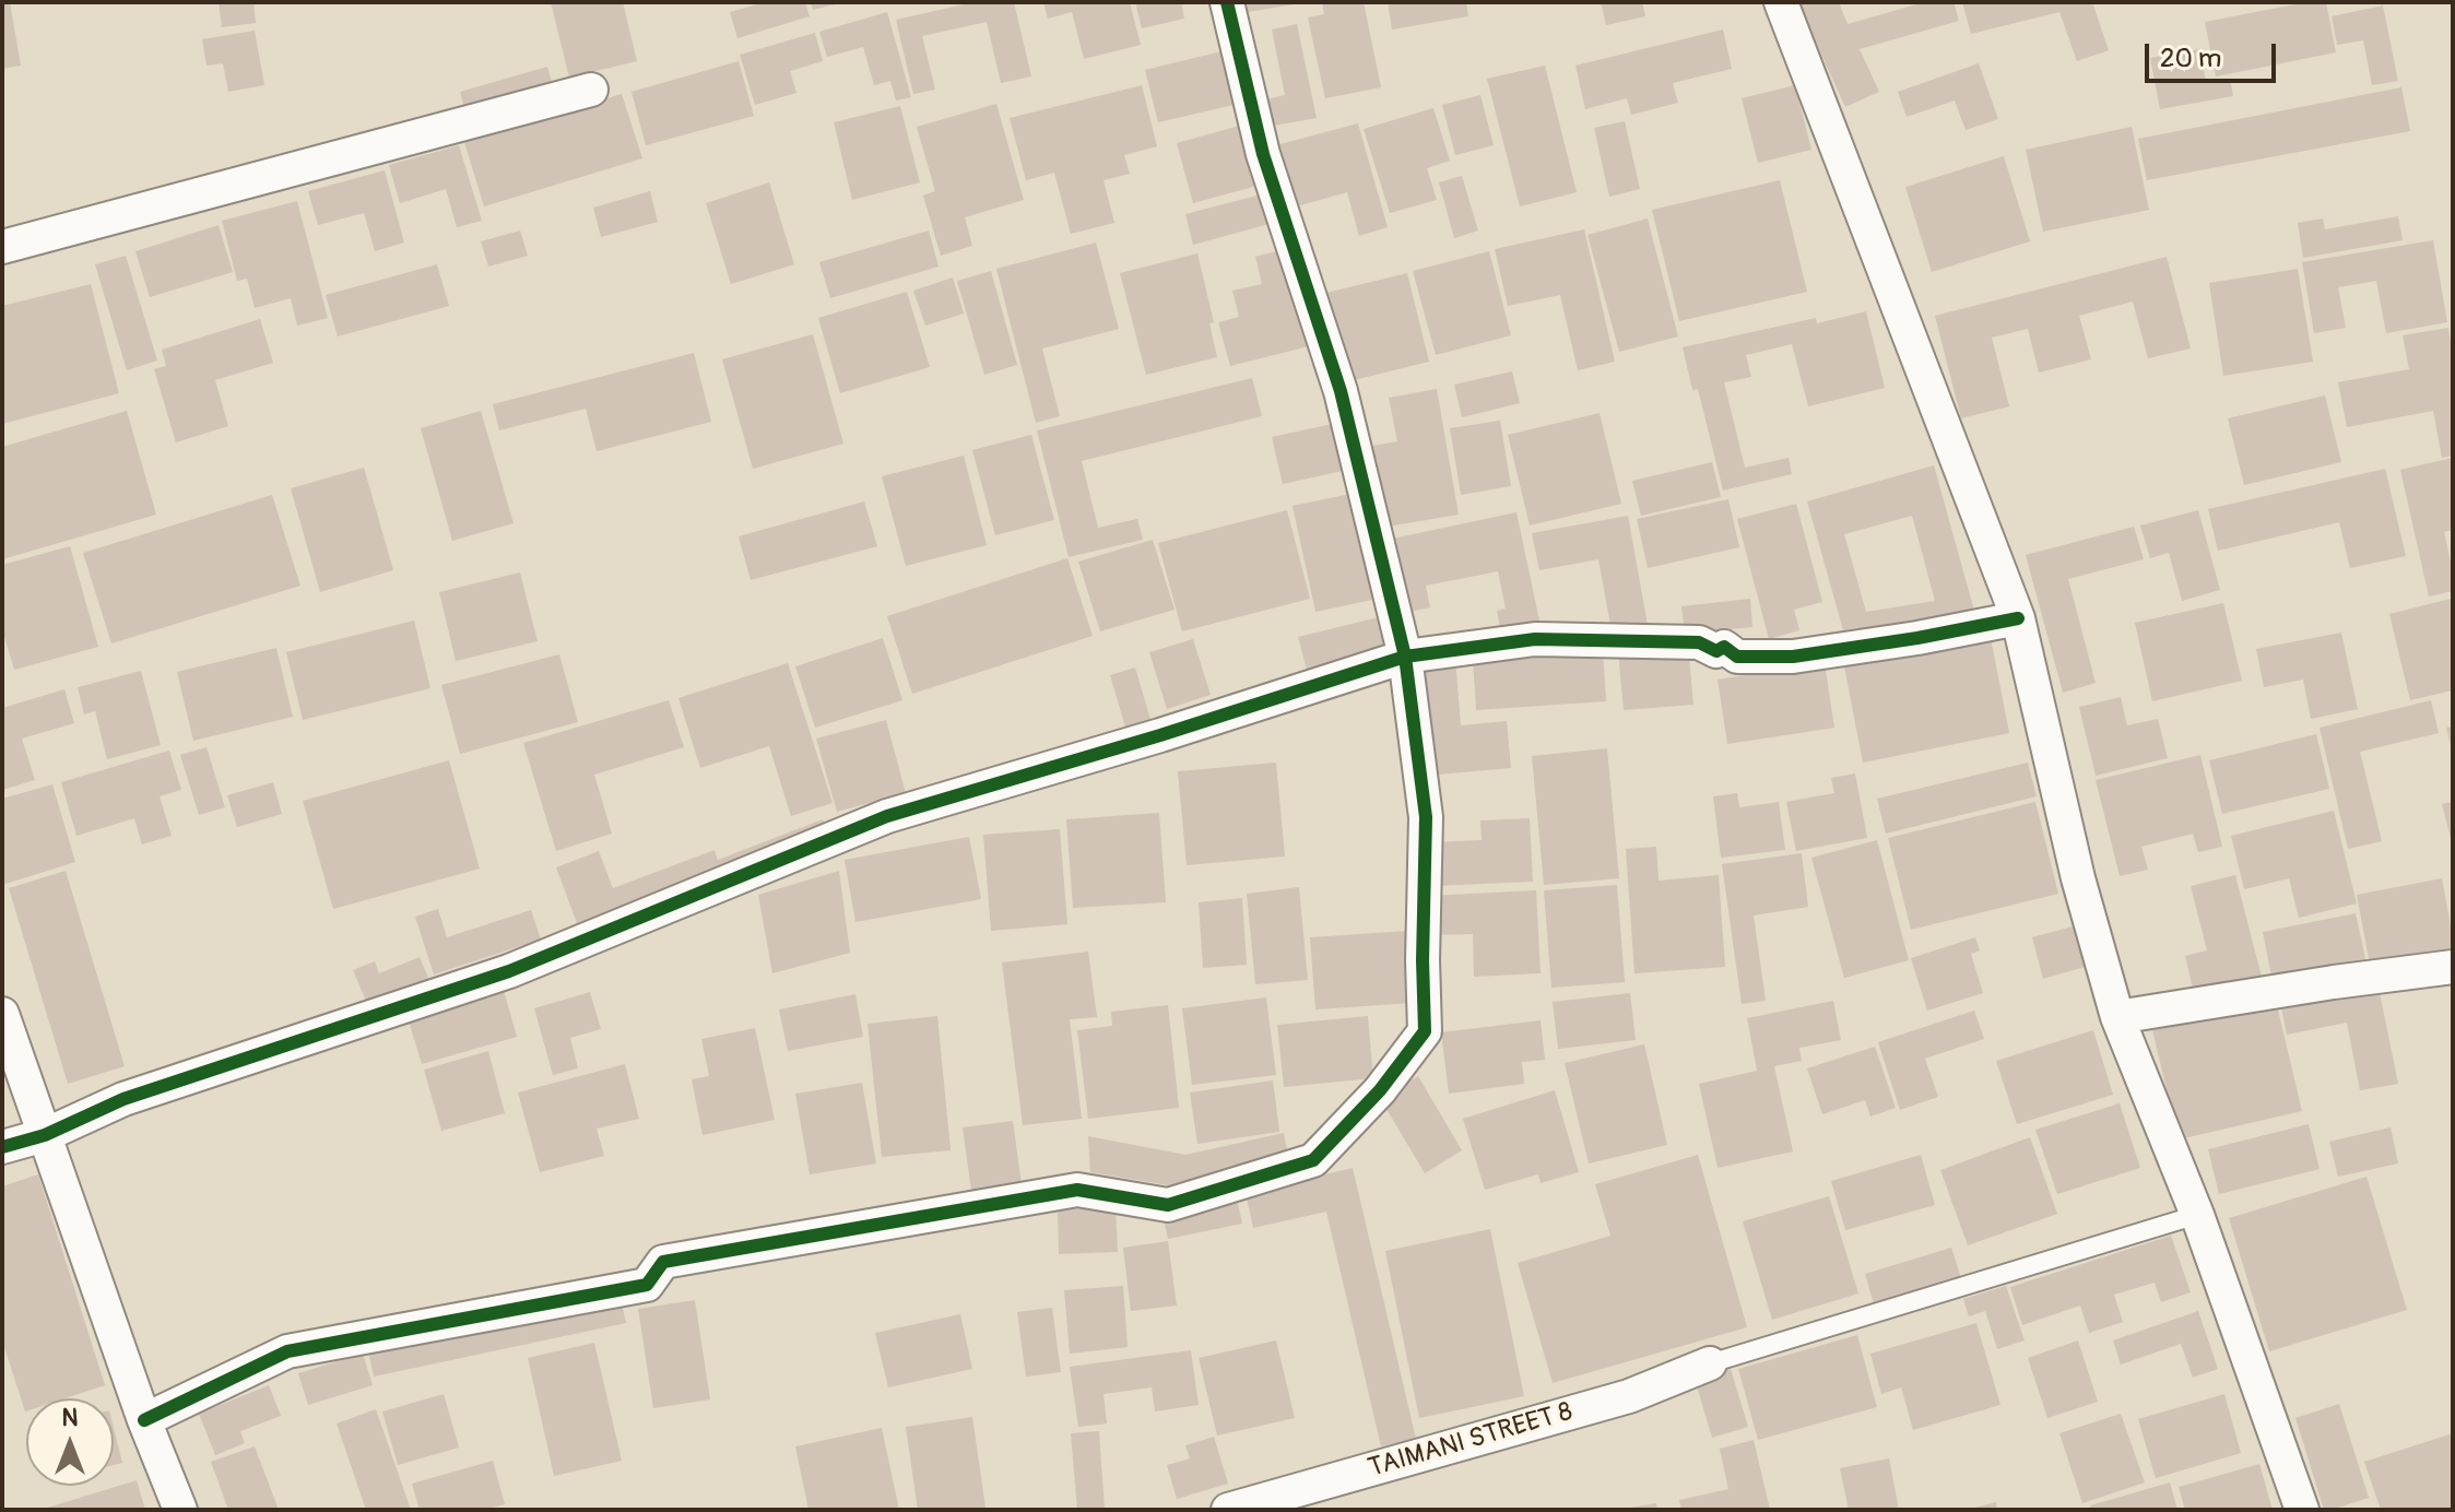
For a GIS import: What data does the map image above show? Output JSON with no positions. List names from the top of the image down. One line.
{"streets":{"street":["TAIMANI STREET 8"]},"scale_bar":"20 m","north":"top"}
